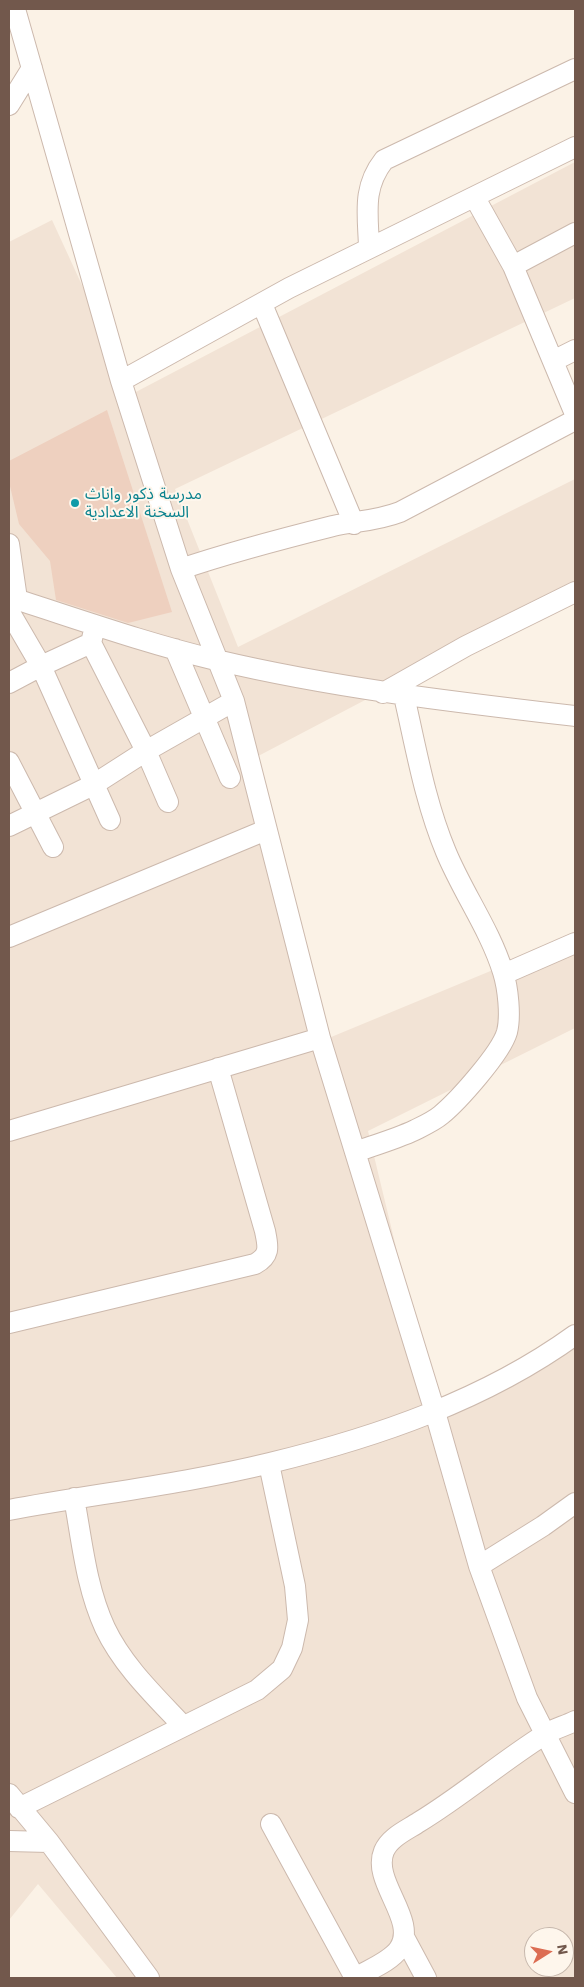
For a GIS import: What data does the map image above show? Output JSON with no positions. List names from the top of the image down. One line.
{"places":["مدرسة ذكور واناث السخنة الاعدادية"],"north":"right"}
